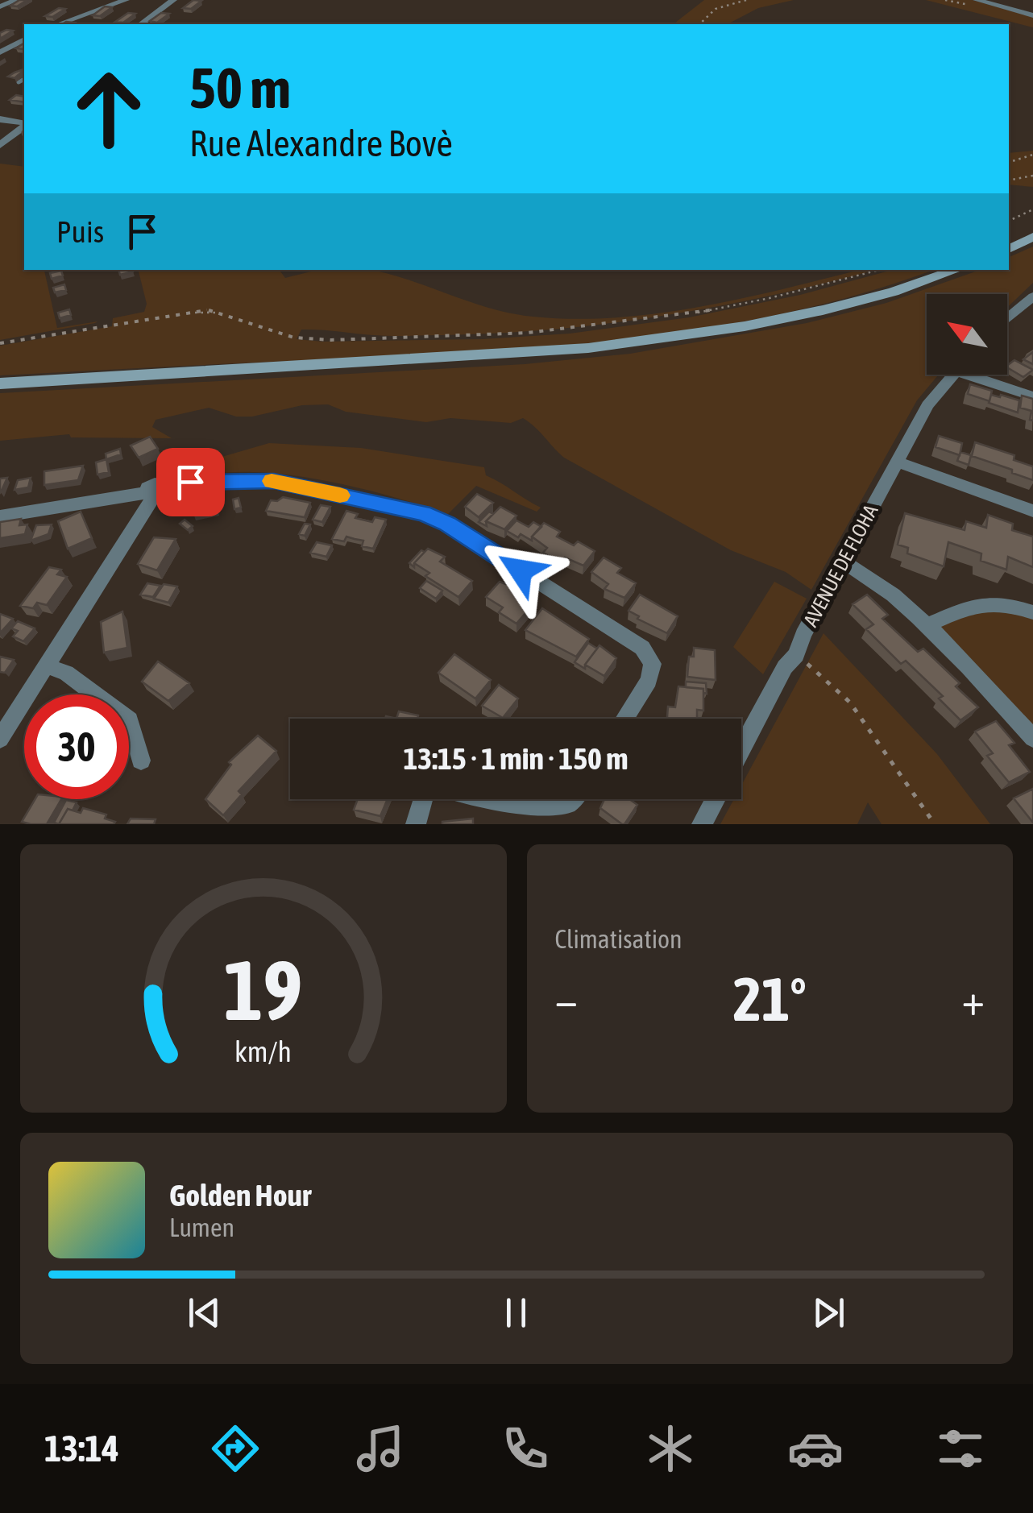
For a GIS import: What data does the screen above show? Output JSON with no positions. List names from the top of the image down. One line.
{"streets":{"street":["AVENUE DE FLOHA"]},"north":"top left","page":{"turn":["50 m","Rue Alexandre Bovè"],"then":"Puis","limit":"30","trip":"13:15 · 1 min · 150 m","tile":"Climatisation","heat":["−","21°","+"],"song":["Golden Hour","Lumen"],"tabs":"13:14","gauge":["19","km/h"]}}
